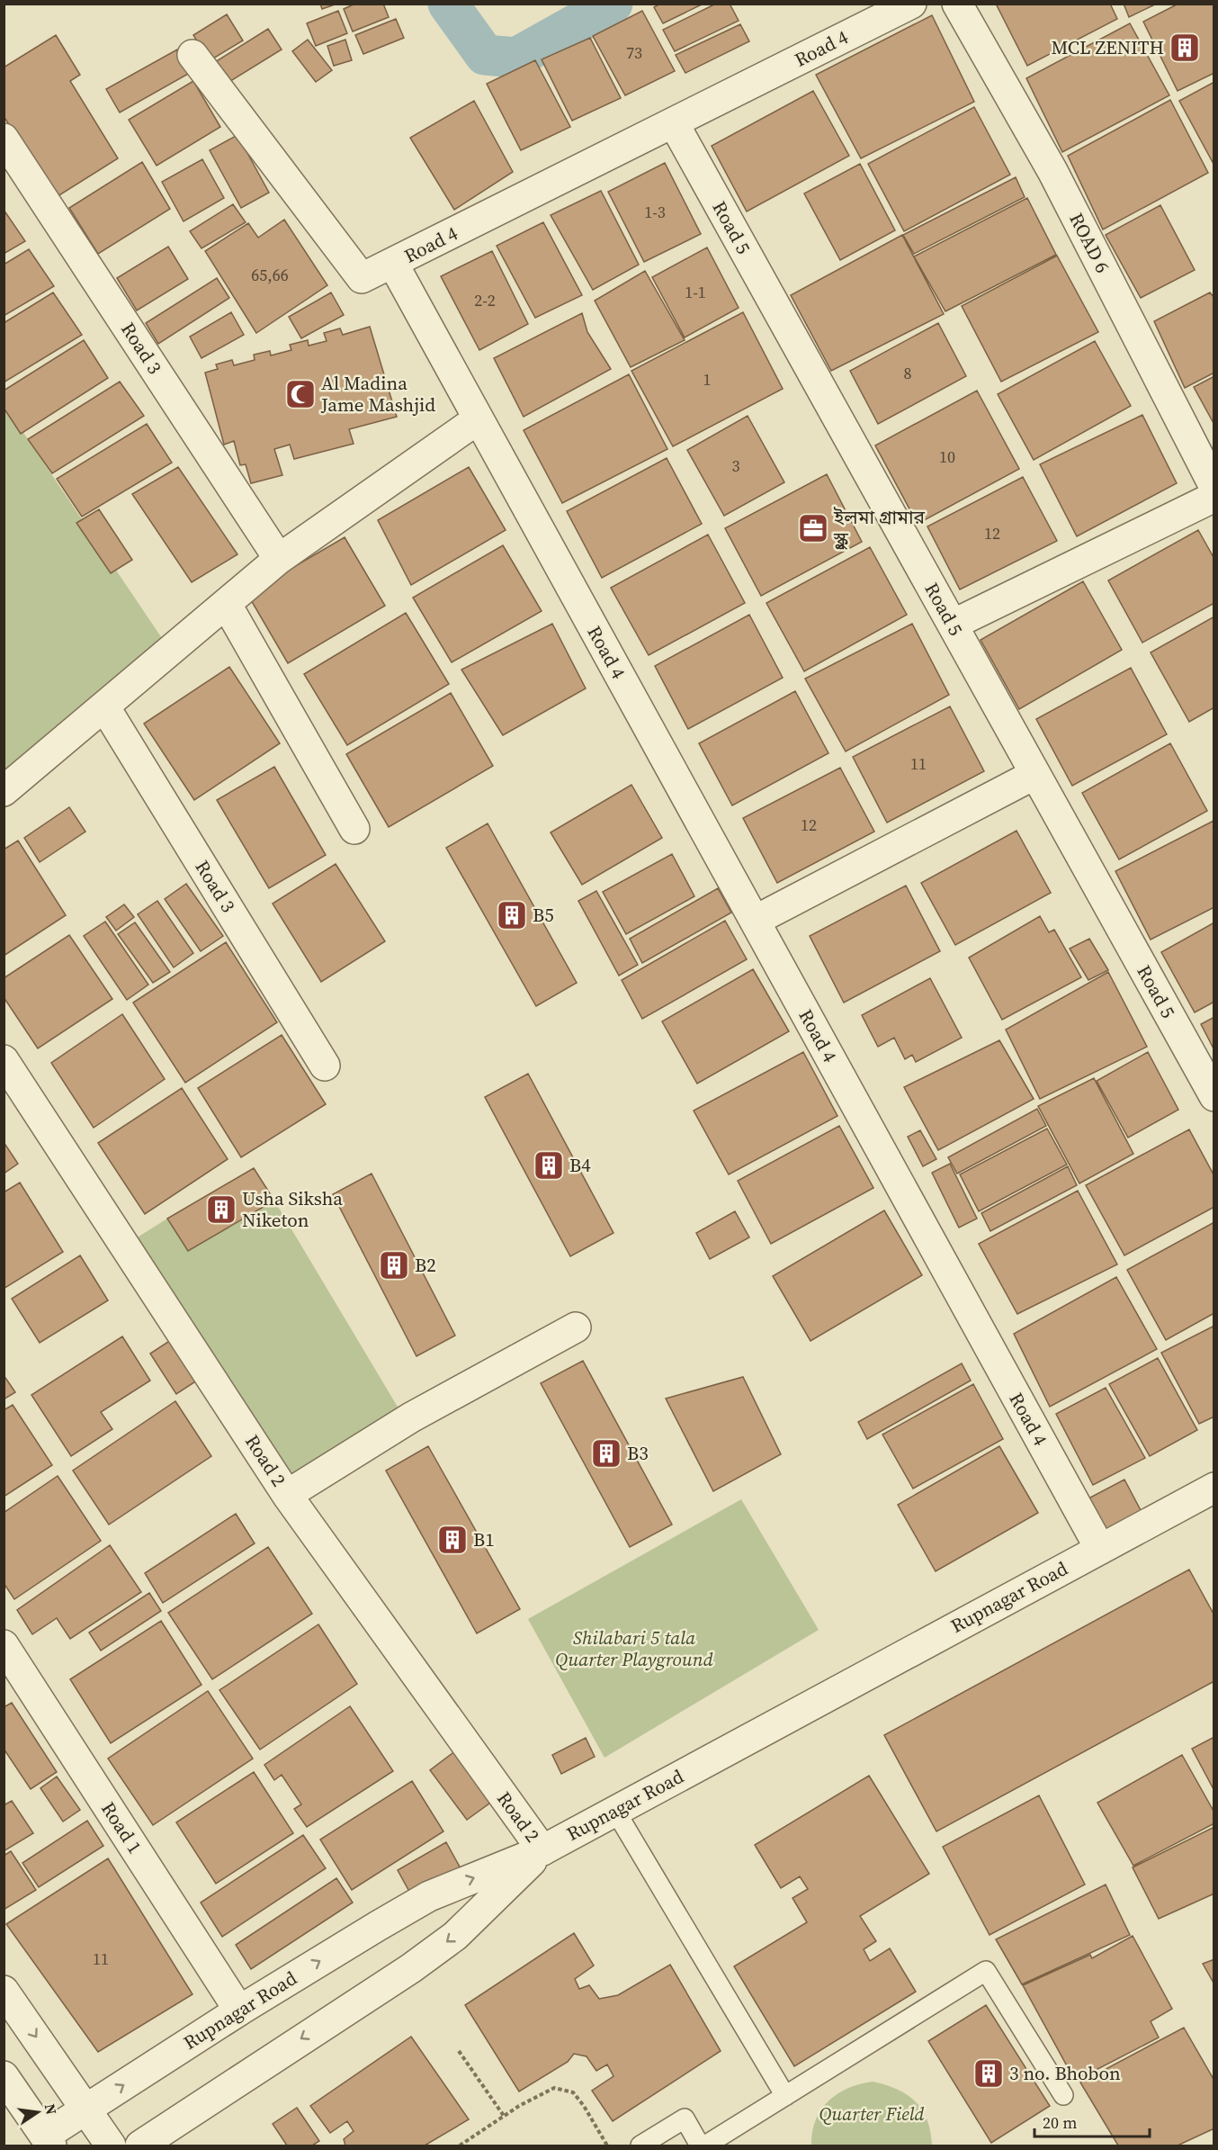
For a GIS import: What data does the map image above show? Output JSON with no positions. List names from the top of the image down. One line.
{"streets":{"street":["Road 4","Road 5","ROAD 6","Road 3","Road 2","Rupnagar Road","Road 1"]},"crossings":[["Road 4","Road 5"],["Road 4","Rupnagar Road"],["Road 2","Rupnagar Road"],["Rupnagar Road","Road 1"]],"parks":["Shilabari 5 tala Quarter Playground","Quarter Field"],"places":{"building":["MCL ZENITH","B5","B4","Usha Siksha Niketon","B2","B3","B1","3 no. Bhobon"],"mosque":["Al Madina Jame Mashjid"],"office":["ইলমা গ্রামার স্কুল"]},"house_numbers":["73","1-3","65,66","1-1","2-2","8","1","10","3","12","11","12","11"],"scale_bar":"20 m","north":"right"}
